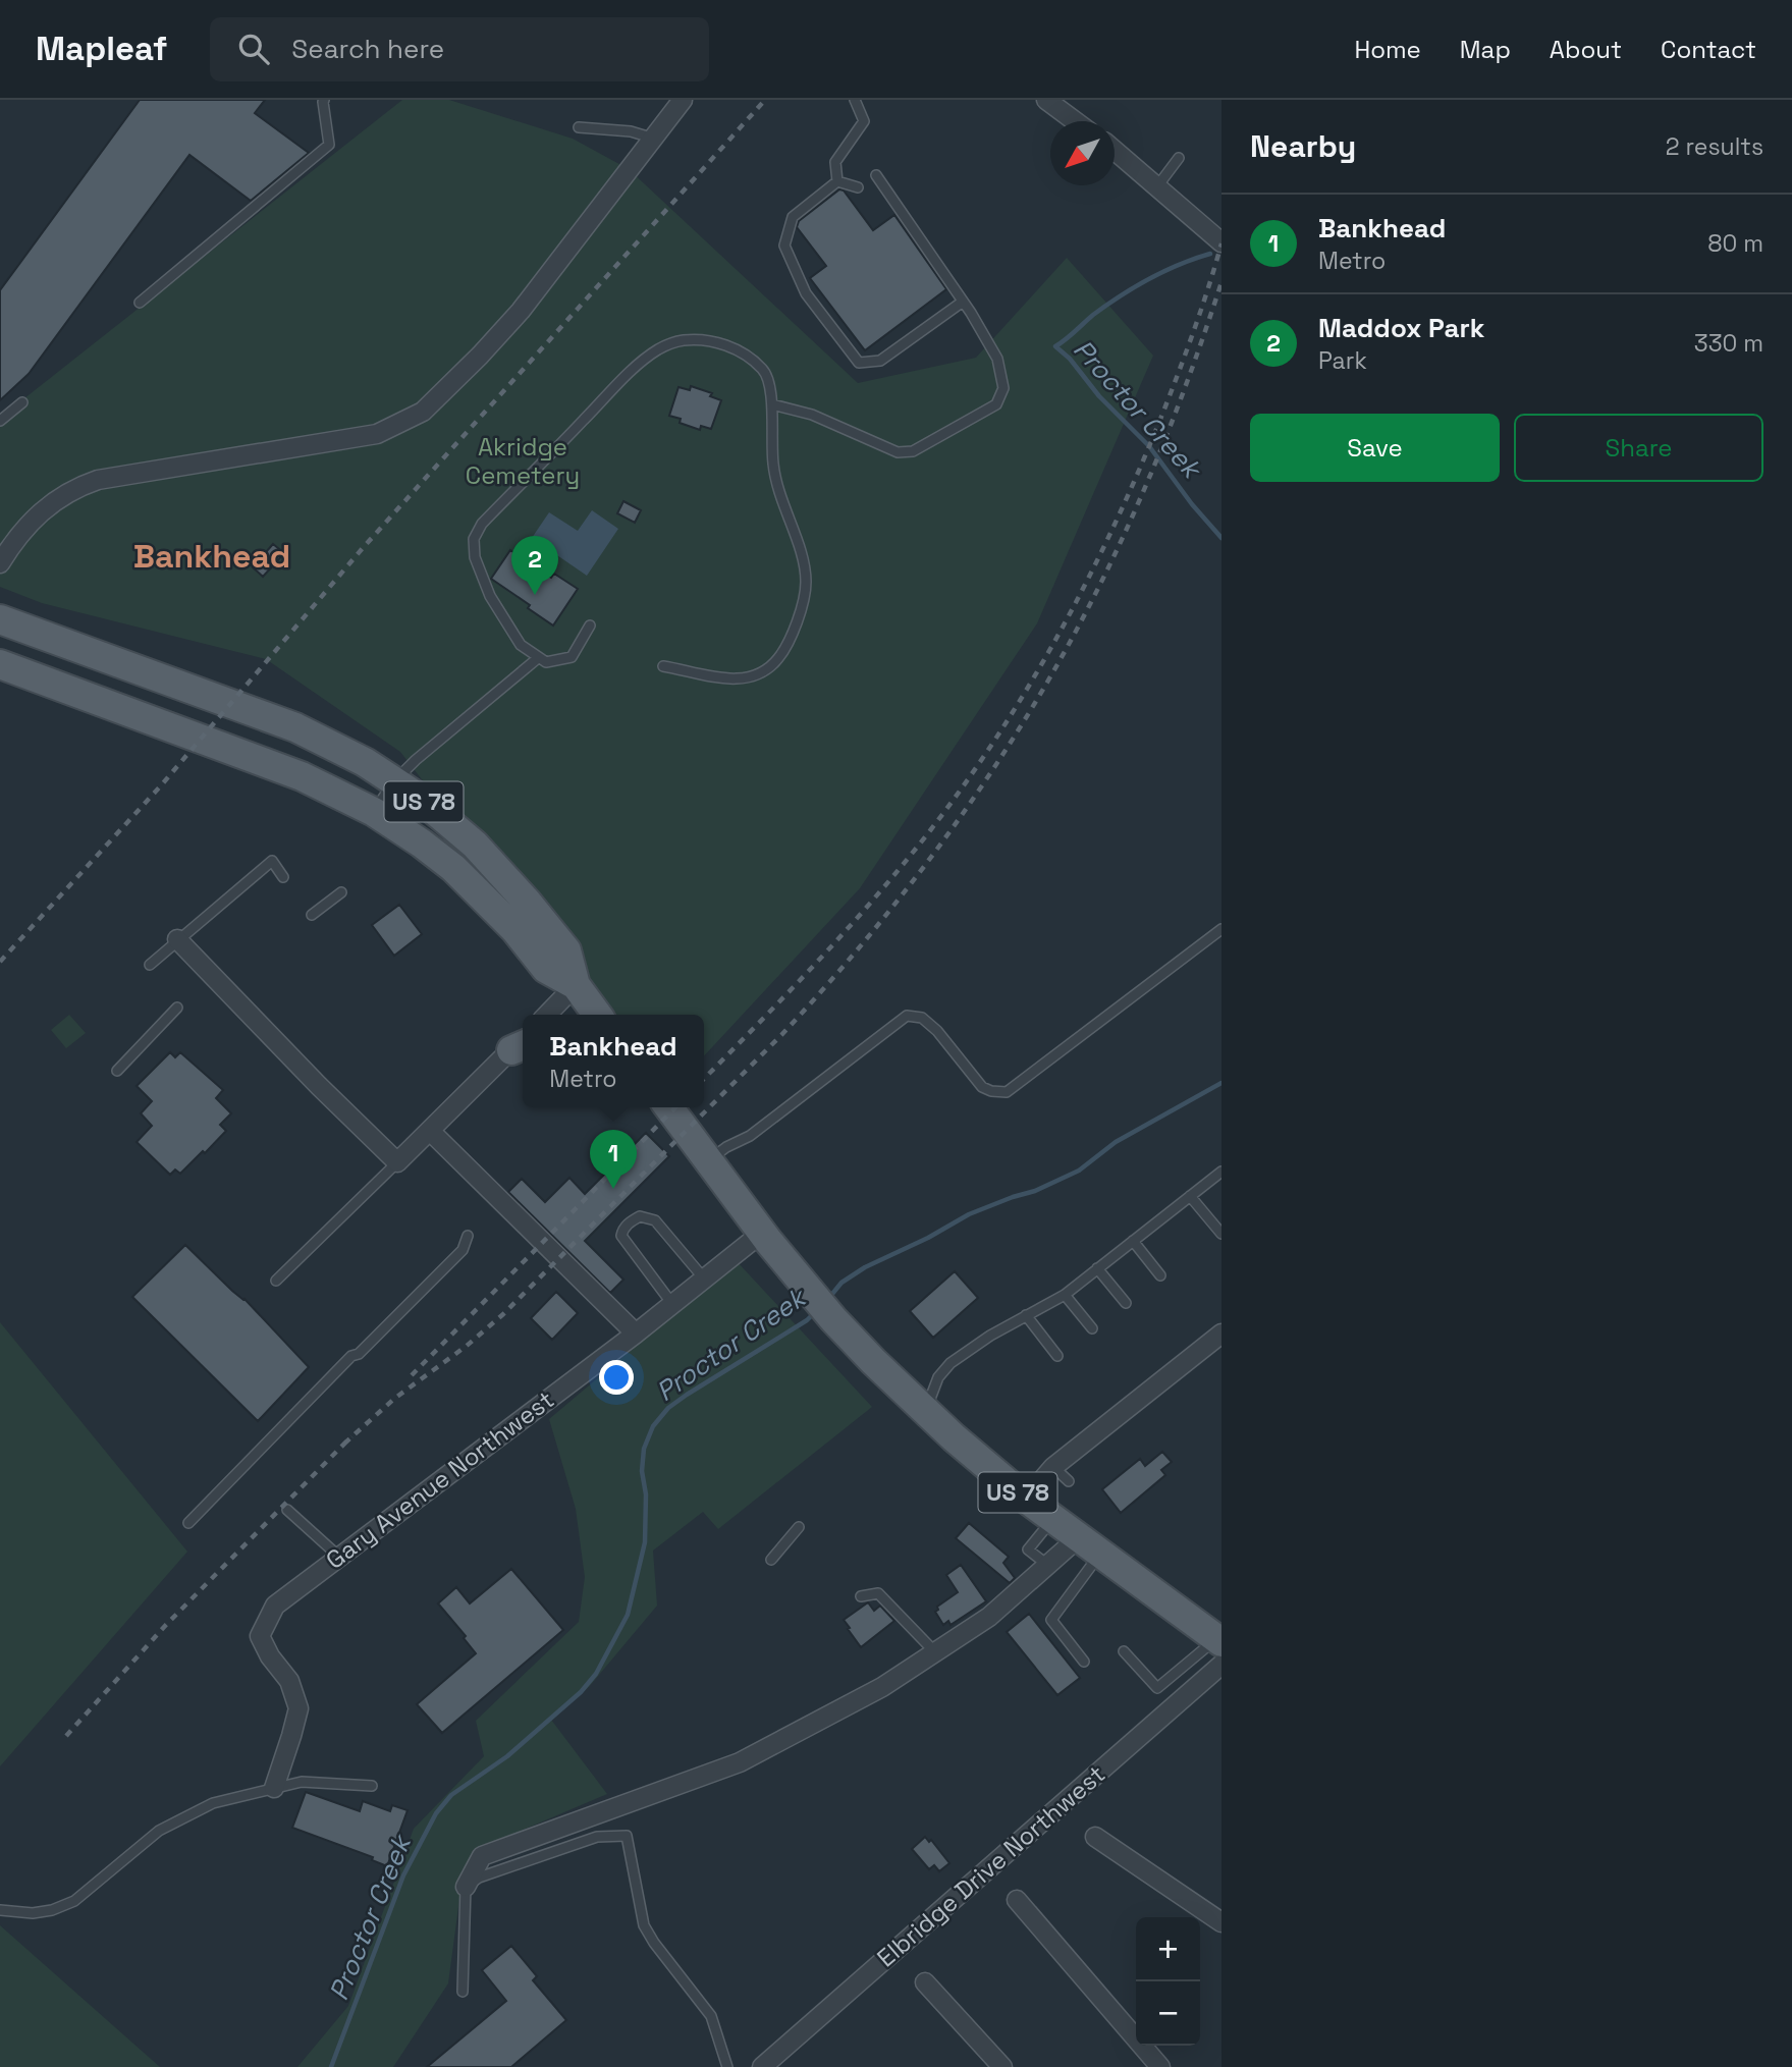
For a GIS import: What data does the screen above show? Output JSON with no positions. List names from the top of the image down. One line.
{"streets":{"main road":["US 78"],"street":["Gary Avenue Northwest","Elbridge Drive Northwest"]},"crossings":[["US 78","Gary Avenue Northwest"],["US 78","Elbridge Drive Northwest"]],"districts":["Bankhead"],"water":["Proctor Creek"],"parks":["Akridge Cemetery"],"north":"bottom left","page":{"header":"Mapleaf","search":"Search here","nav":["Home","Map","About","Contact"],"heading":["Nearby","2 results"],"list":[{"mark":"1","name":"Bankhead","note":"Metro","value":"80 m"},{"mark":"2","name":"Maddox Park","note":"Park","value":"330 m"}],"buttons":["Save","Share"],"pins":["2","1"],"popup":["Bankhead","Metro"],"map_buttons":["+","−"]}}
